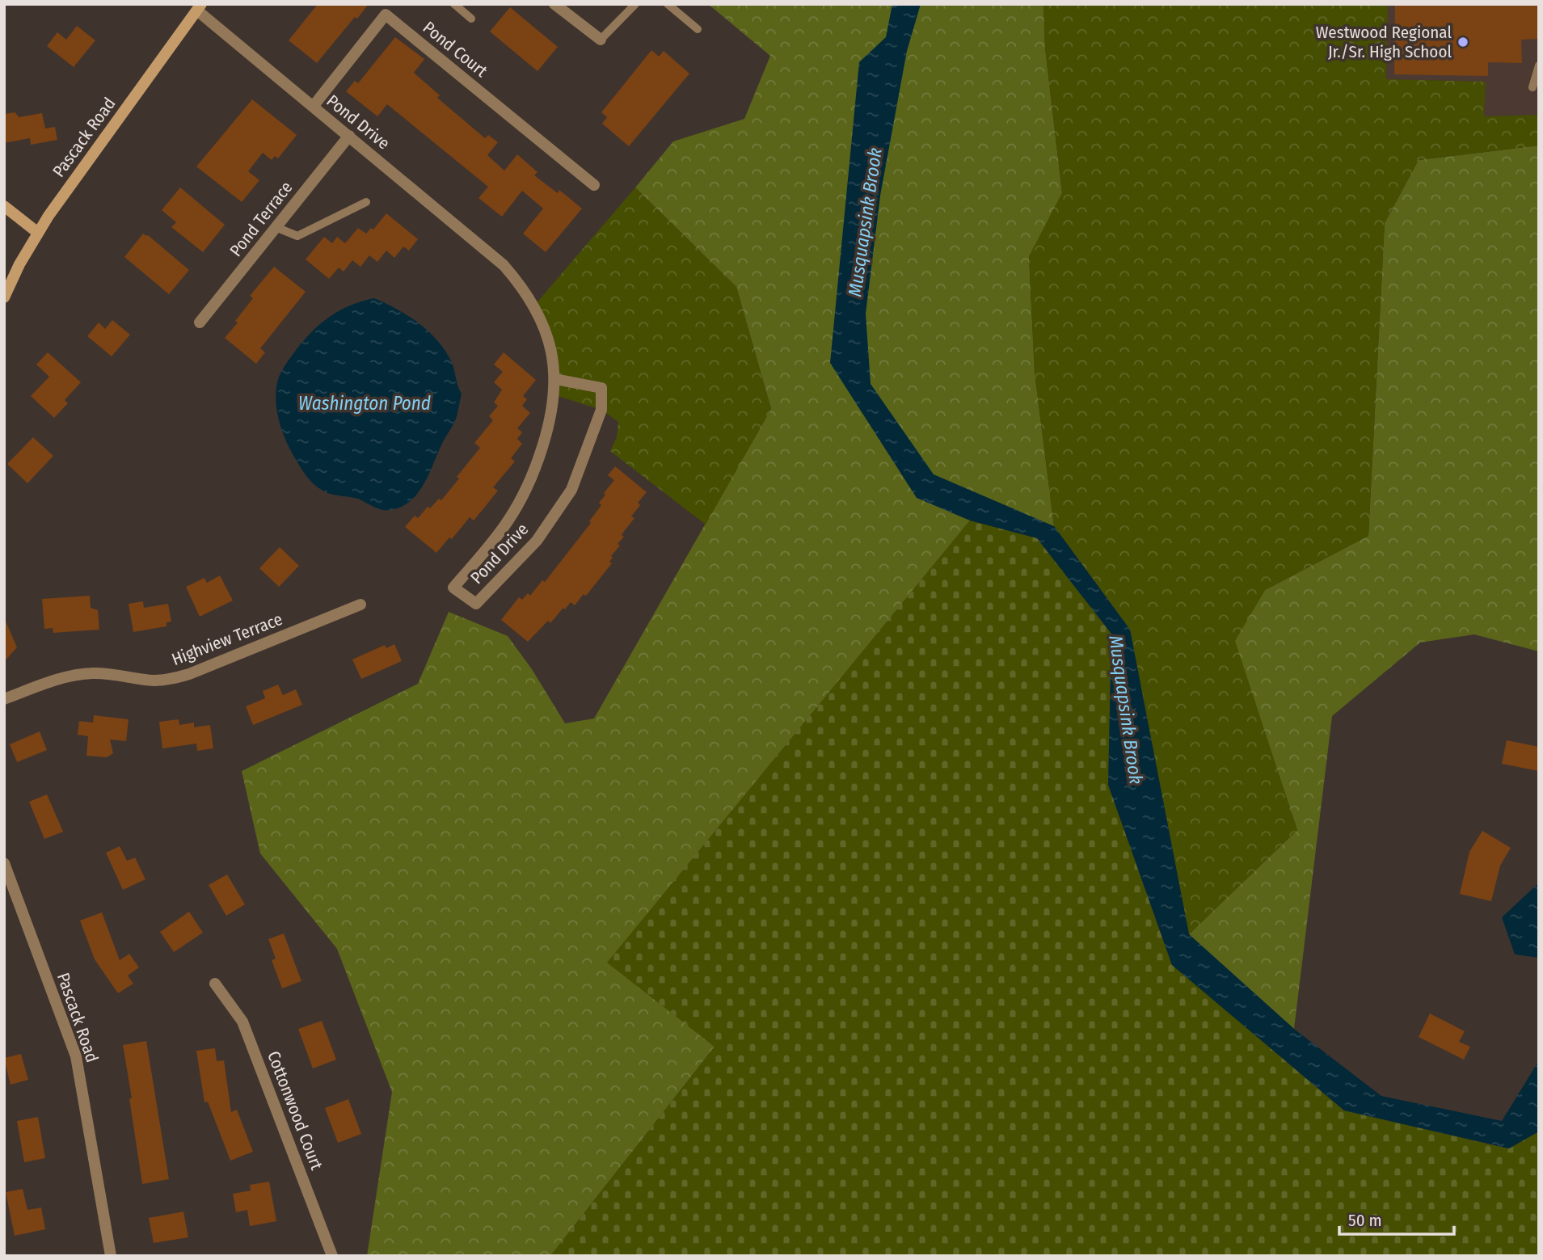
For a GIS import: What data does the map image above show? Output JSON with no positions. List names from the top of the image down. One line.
{"streets":{"main road":["Pascack Road"],"street":["Pond Court","Pond Drive","Pond Terrace","Highview Terrace","Cottonwood Court"]},"crossings":[["Pond Court","Pond Drive"],["Pond Drive","Pascack Road"],["Pond Drive","Pond Terrace"]],"water":["Musquapsink Brook","Washington Pond"],"places":["Westwood Regional Jr./Sr. High School"],"scale_bar":"50 m"}
